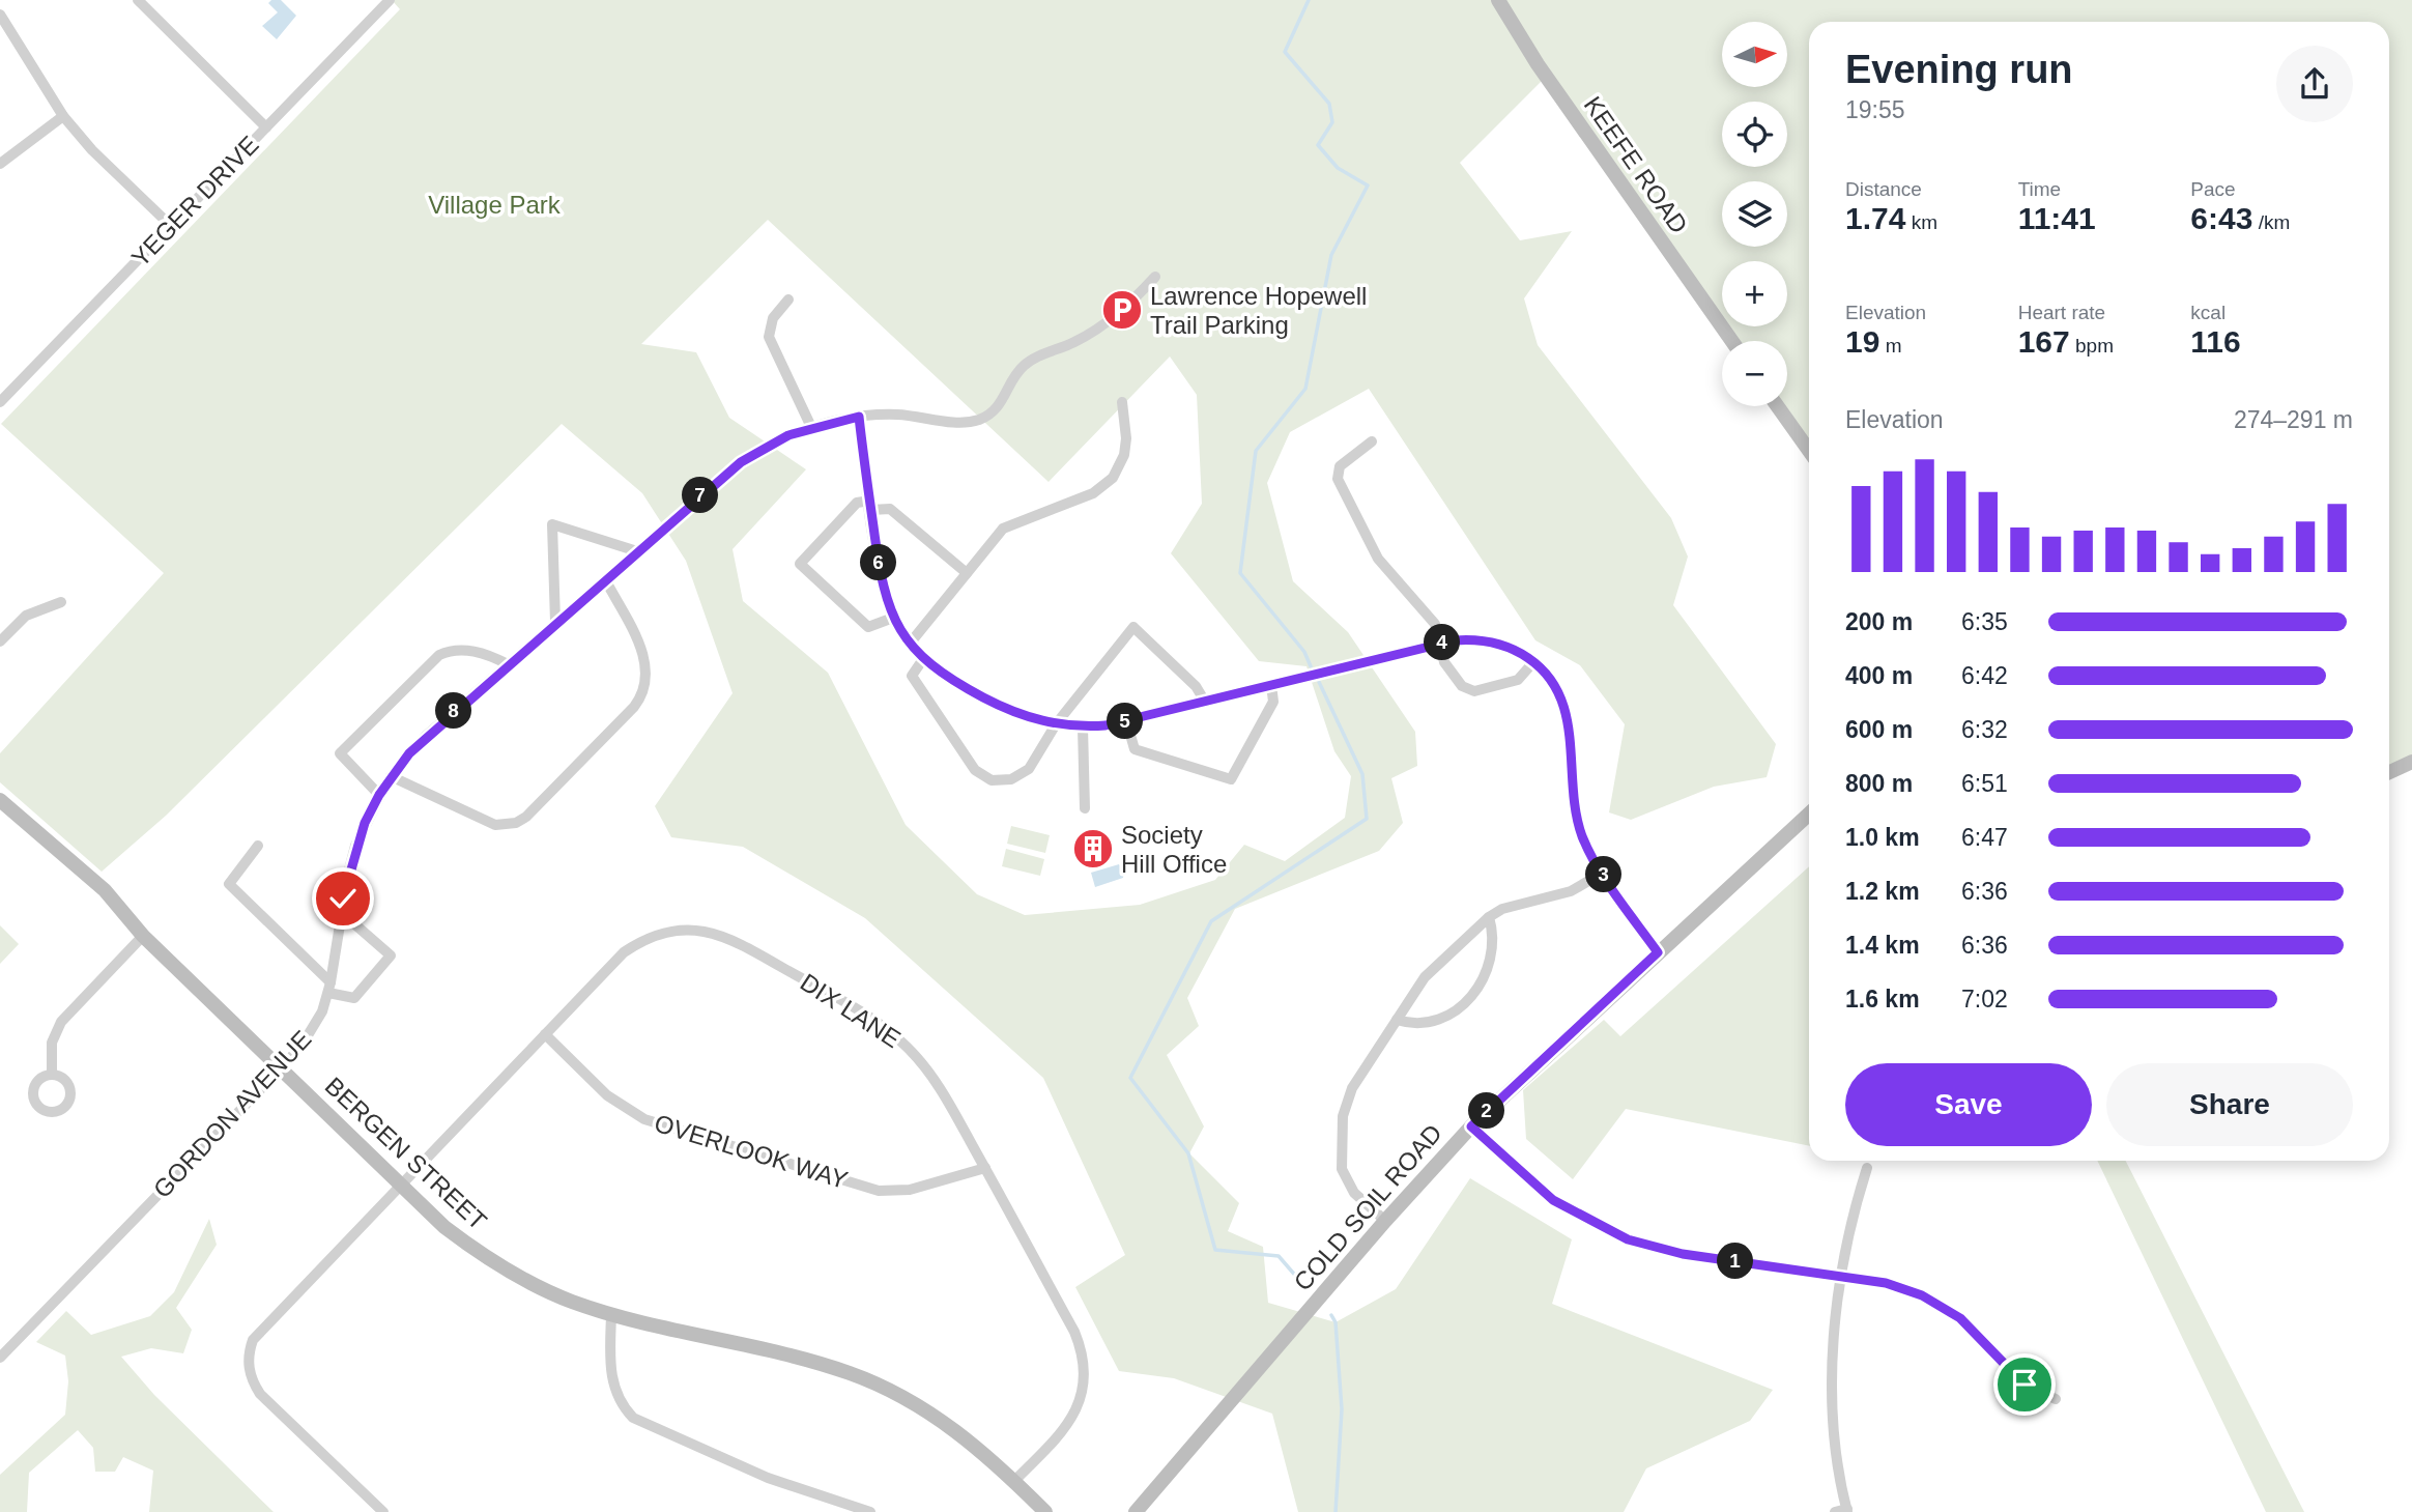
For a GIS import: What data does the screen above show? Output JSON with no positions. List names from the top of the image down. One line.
{"streets":{"street":["KEEFE ROAD","YEGER DRIVE","DIX LANE","GORDON AVENUE","OVERLOOK WAY","BERGEN STREET","COLD SOIL ROAD"]},"crossings":[["DIX LANE","OVERLOOK WAY"],["DIX LANE","BERGEN STREET"],["GORDON AVENUE","BERGEN STREET"]],"parks":["Village Park"],"places":{"parking":["Lawrence Hopewell Trail Parking"],"building":["Society Hill Office"]},"north":"right","page":{"map_buttons":["+","−"],"heading":["Evening run","19:55"],"stats":[["Distance","1.74 km"],["Time","11:41"],["Pace","6:43 /km"],["Elevation","19 m"],["Heart rate","167 bpm"],["kcal","116"]],"chart":["Elevation","274–291 m"],"pins":["7","6","4","8","5","3","2","1"],"list":[{"name":"200 m","note":"6:35"},{"name":"400 m","note":"6:42"},{"name":"600 m","note":"6:32"},{"name":"800 m","note":"6:51"},{"name":"1.0 km","note":"6:47"},{"name":"1.2 km","note":"6:36"},{"name":"1.4 km","note":"6:36"},{"name":"1.6 km","note":"7:02"}],"buttons":["Save","Share"]}}
